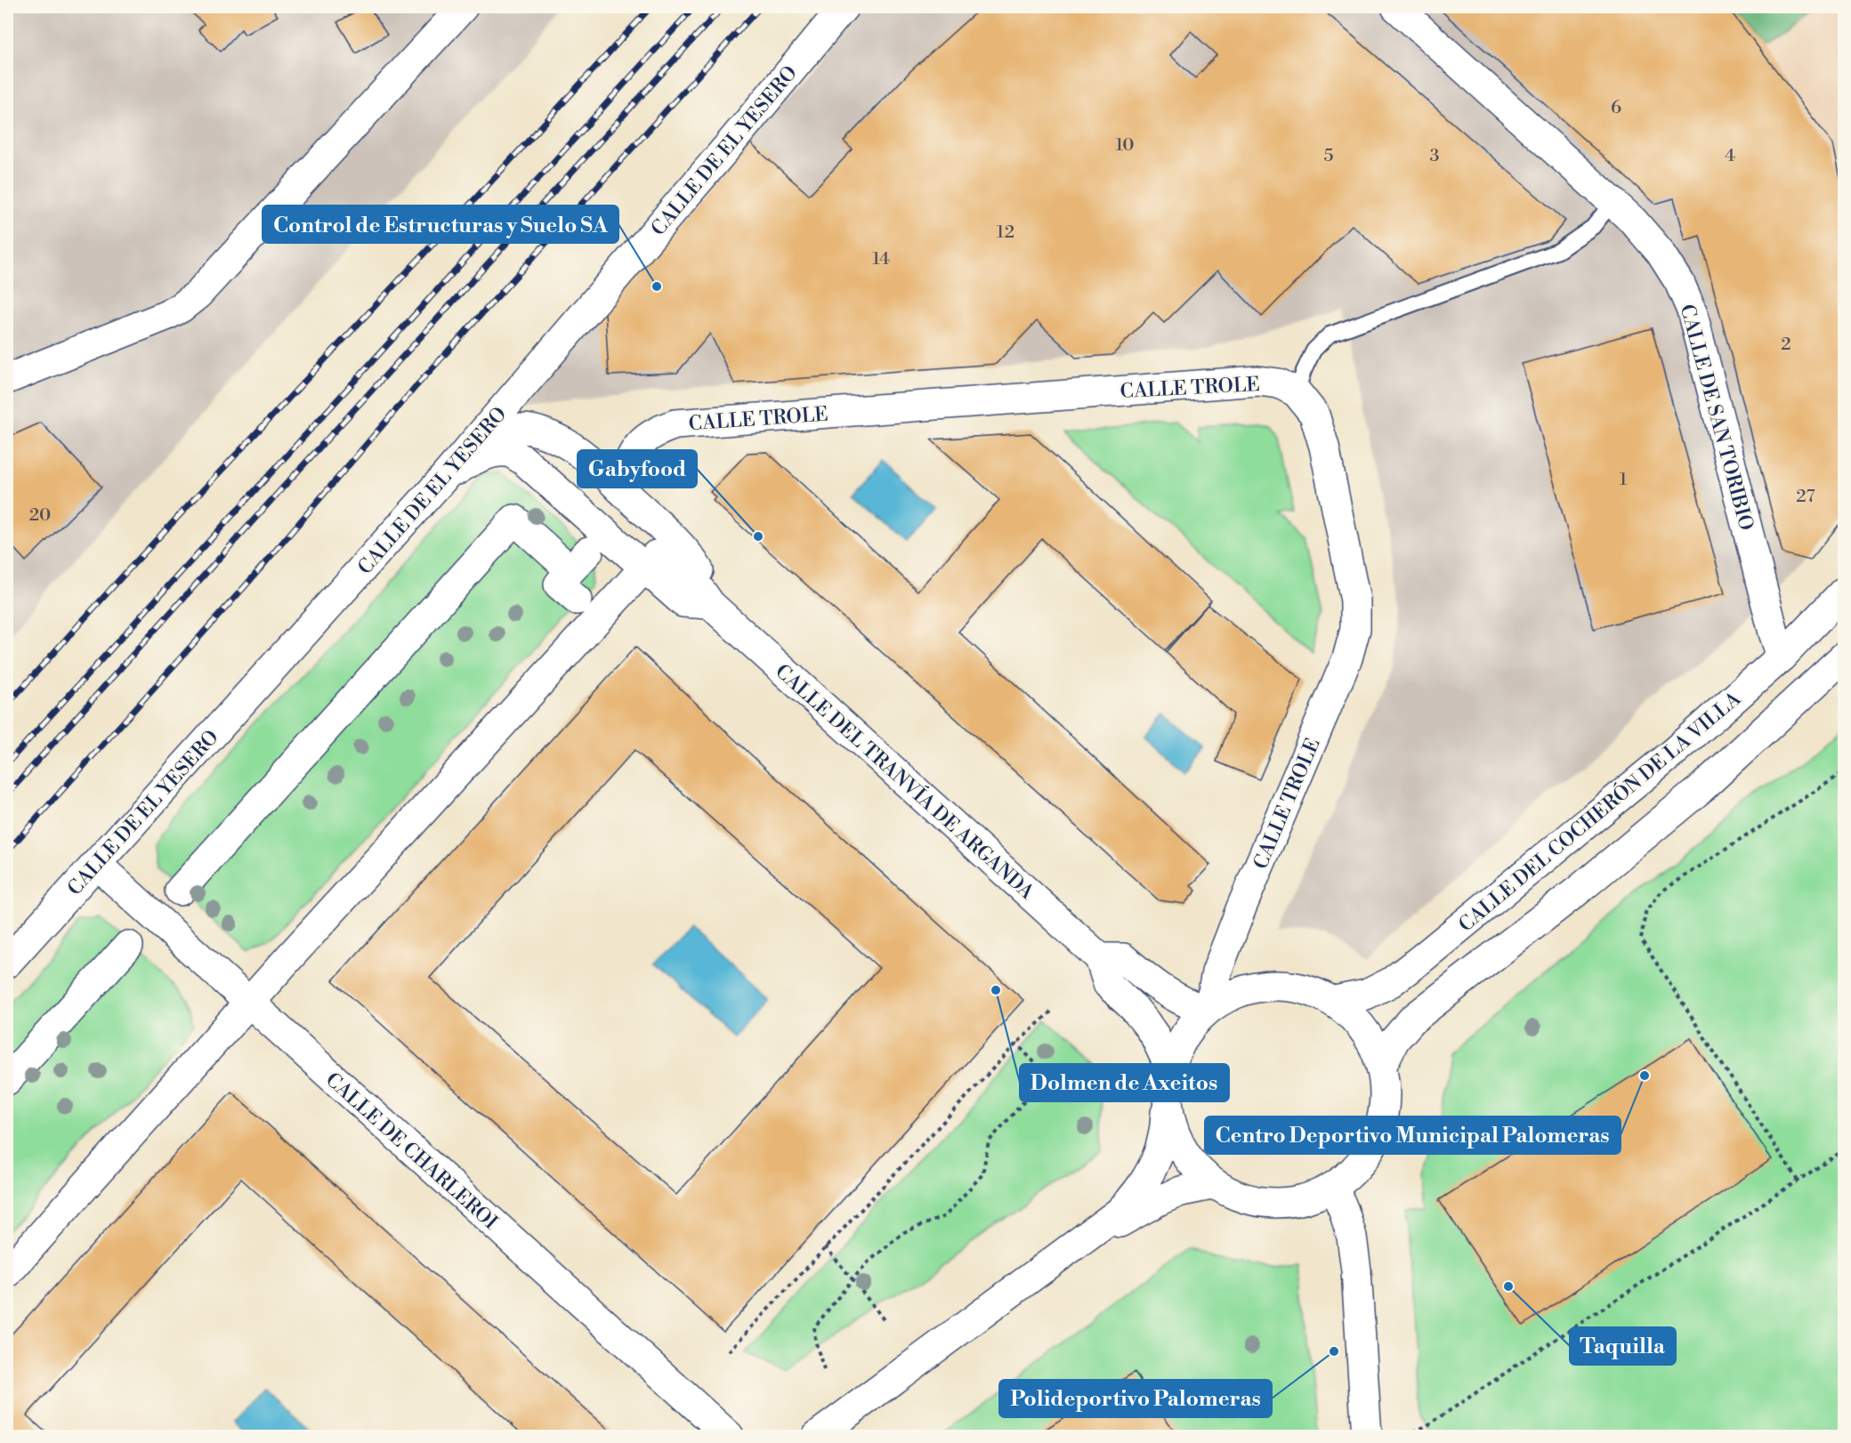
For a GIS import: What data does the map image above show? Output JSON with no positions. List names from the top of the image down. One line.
{"streets":{"street":["CALLE DE EL YESERO","CALLE TROLE","CALLE DE SAN TORIBIO","CALLE DEL TRANVÍA DE ARGANDA","CALLE DEL COCHERÓN DE LA VILLA","CALLE DE CHARLEROI"]},"crossings":[["CALLE DE EL YESERO","CALLE DE CHARLEROI"],["CALLE DE SAN TORIBIO","CALLE DEL COCHERÓN DE LA VILLA"]],"places":["Control de Estructuras y Suelo SA","Gabyfood","Dolmen de Axeitos","Centro Deportivo Municipal Palomeras","Taquilla","Polideportivo Palomeras"],"house_numbers":["6","10","5","3","4","12","14","2","1","27","20"]}
